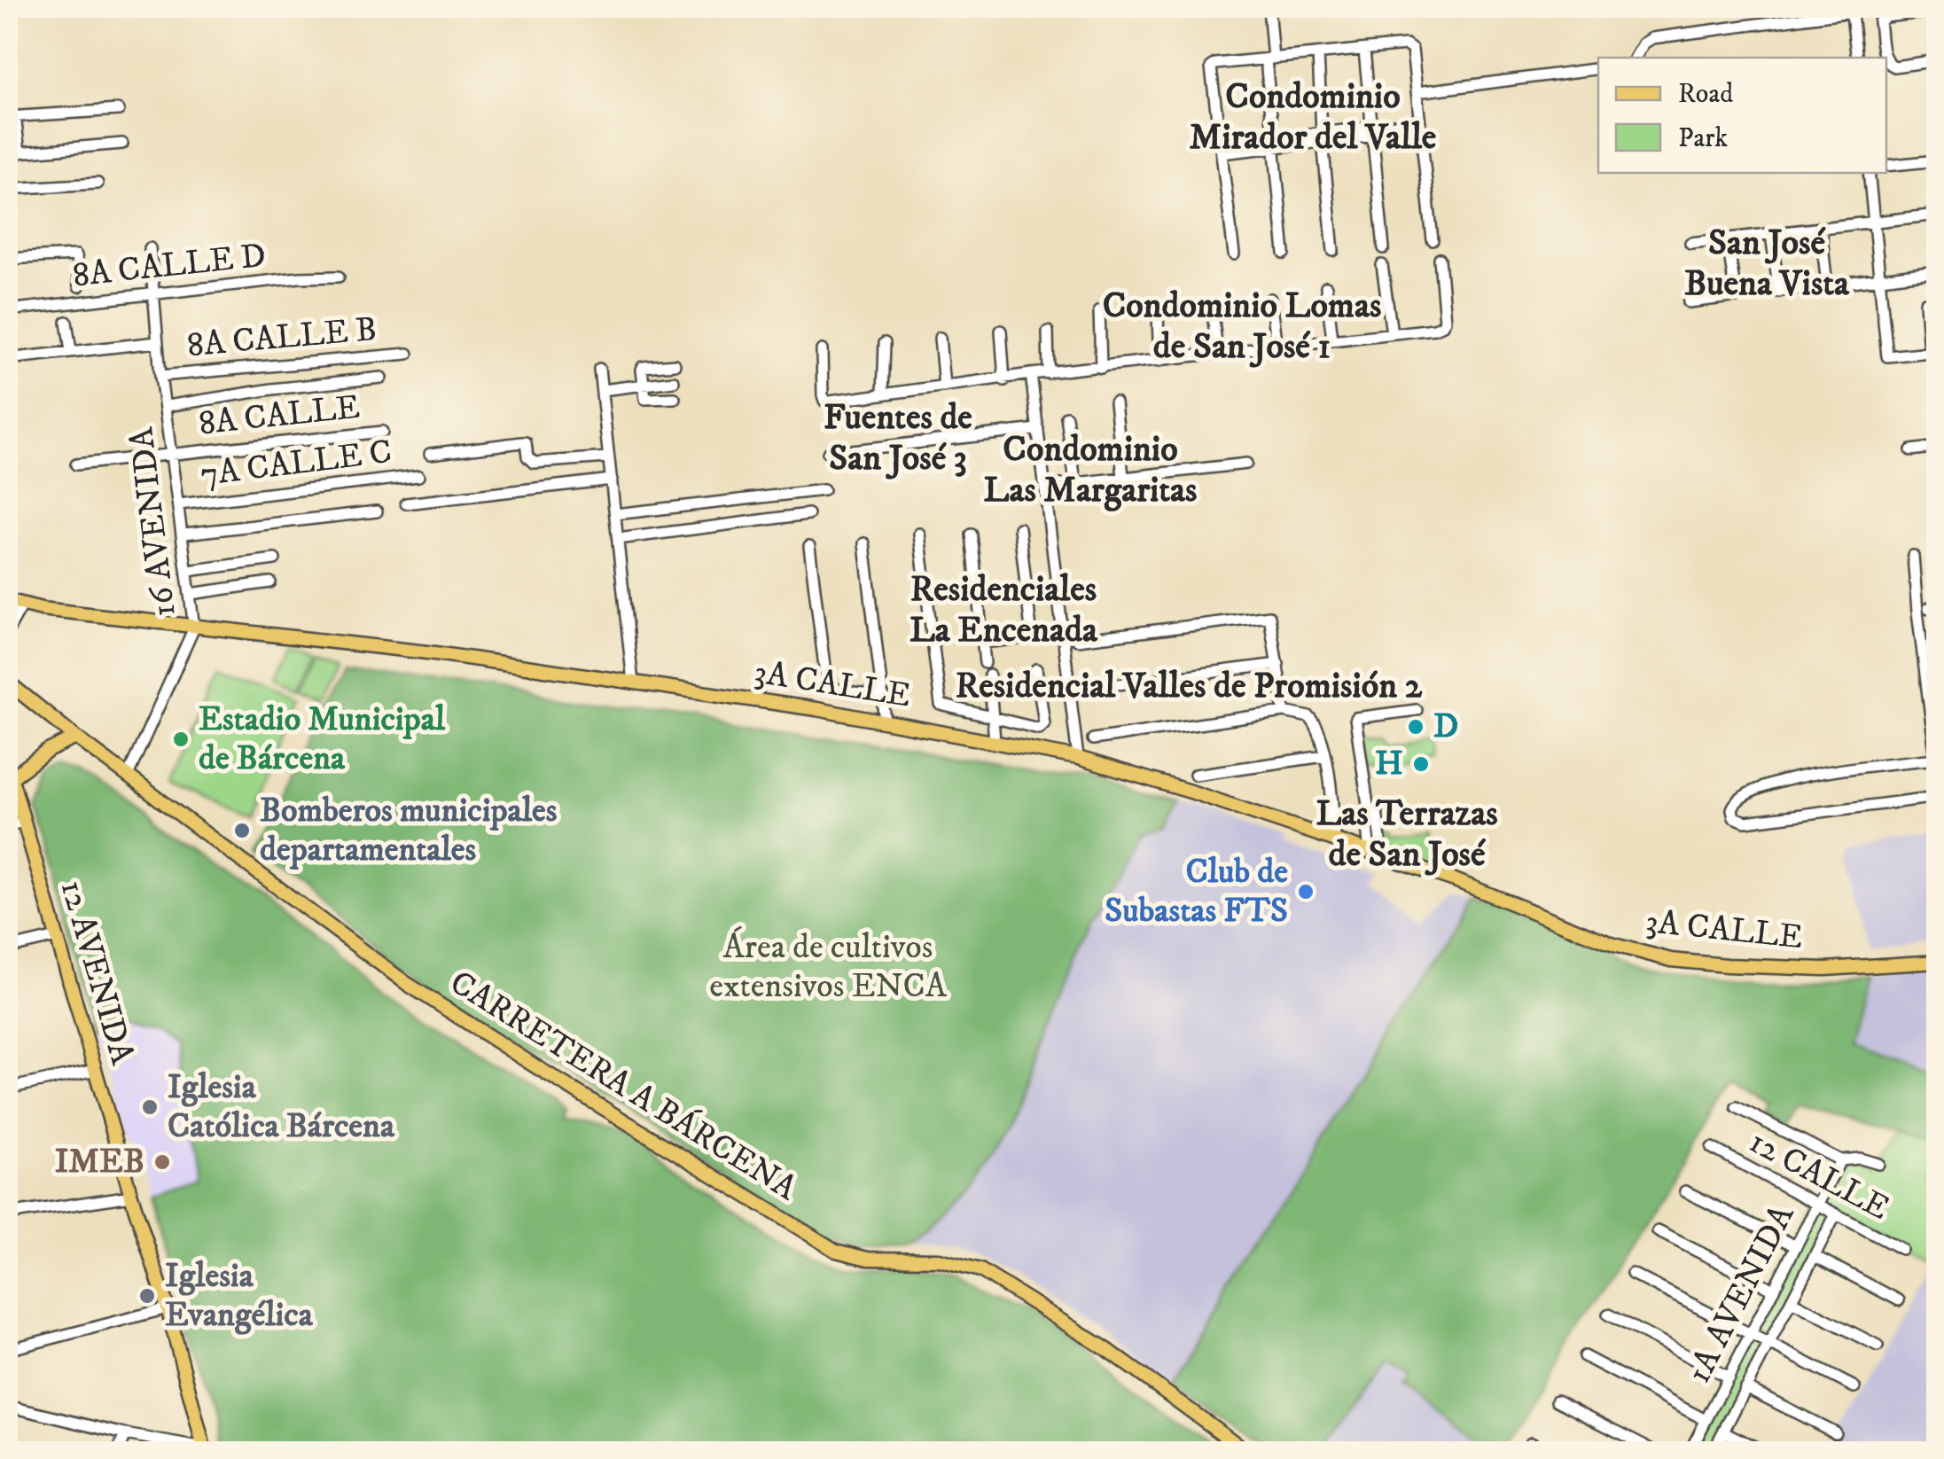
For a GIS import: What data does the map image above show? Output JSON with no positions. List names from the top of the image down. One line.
{"streets":{"main road":["3A CALLE","12 AVENIDA","CARRETERA A BÁRCENA"],"street":["8A CALLE D","8A CALLE B","8A CALLE","7A CALLE C","16 AVENIDA","12 CALLE","1A AVENIDA"]},"crossings":[["8A CALLE D","16 AVENIDA"],["8A CALLE B","16 AVENIDA"],["8A CALLE","16 AVENIDA"],["7A CALLE C","16 AVENIDA"],["16 AVENIDA","3A CALLE"],["16 AVENIDA","CARRETERA A BÁRCENA"],["12 CALLE","1A AVENIDA"]],"districts":["Condominio Mirador del Valle","San José Buena Vista","Condominio Lomas de San José 1","Fuentes de San José 3","Condominio Las Margaritas","Residenciales La Encenada","Residencial Valles de Promisión 2","Las Terrazas de San José"],"parks":["Área de cultivos extensivos ENCA"],"places":["D","Estadio Municipal de Bárcena","H","Bomberos municipales departamentales","Club de Subastas FTS","Iglesia Católica Bárcena","IMEB","Iglesia Evangélica"],"legend":["Road","Park"]}
